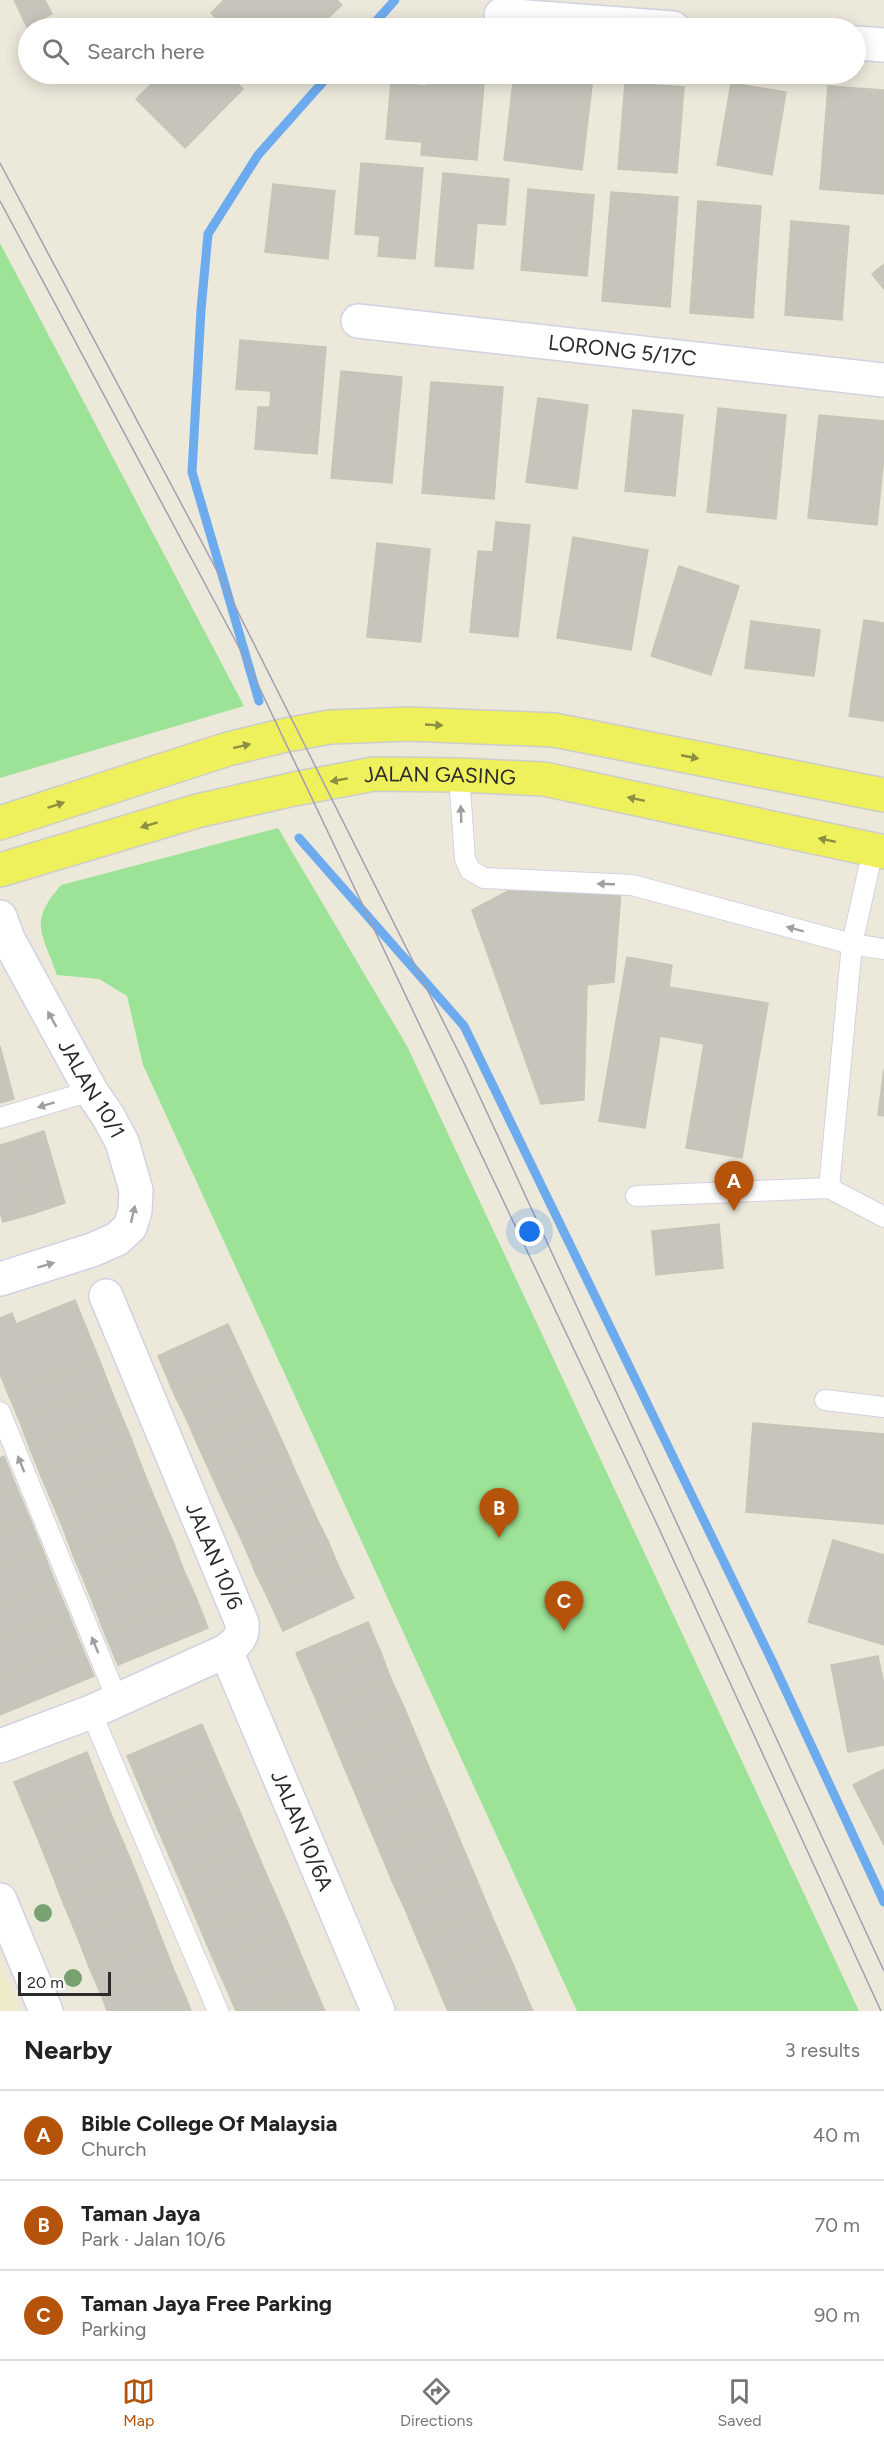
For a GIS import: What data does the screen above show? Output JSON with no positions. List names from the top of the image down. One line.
{"streets":{"main road":["JALAN GASING"],"street":["LORONG 5/17C","JALAN 10/1","JALAN 10/6","JALAN 10/6A"]},"crossings":[["JALAN 10/6","JALAN 10/6A"]],"scale_bar":"20 m","page":{"search":"Search here","pins":["A","B","C"],"scale":"20 m","heading":["Nearby","3 results"],"list":[{"mark":"A","name":"Bible College Of Malaysia","note":"Church","value":"40 m"},{"mark":"B","name":"Taman Jaya","note":"Park · Jalan 10/6","value":"70 m"},{"mark":"C","name":"Taman Jaya Free Parking","note":"Parking","value":"90 m"}],"nav":["Map","Directions","Saved"]}}
